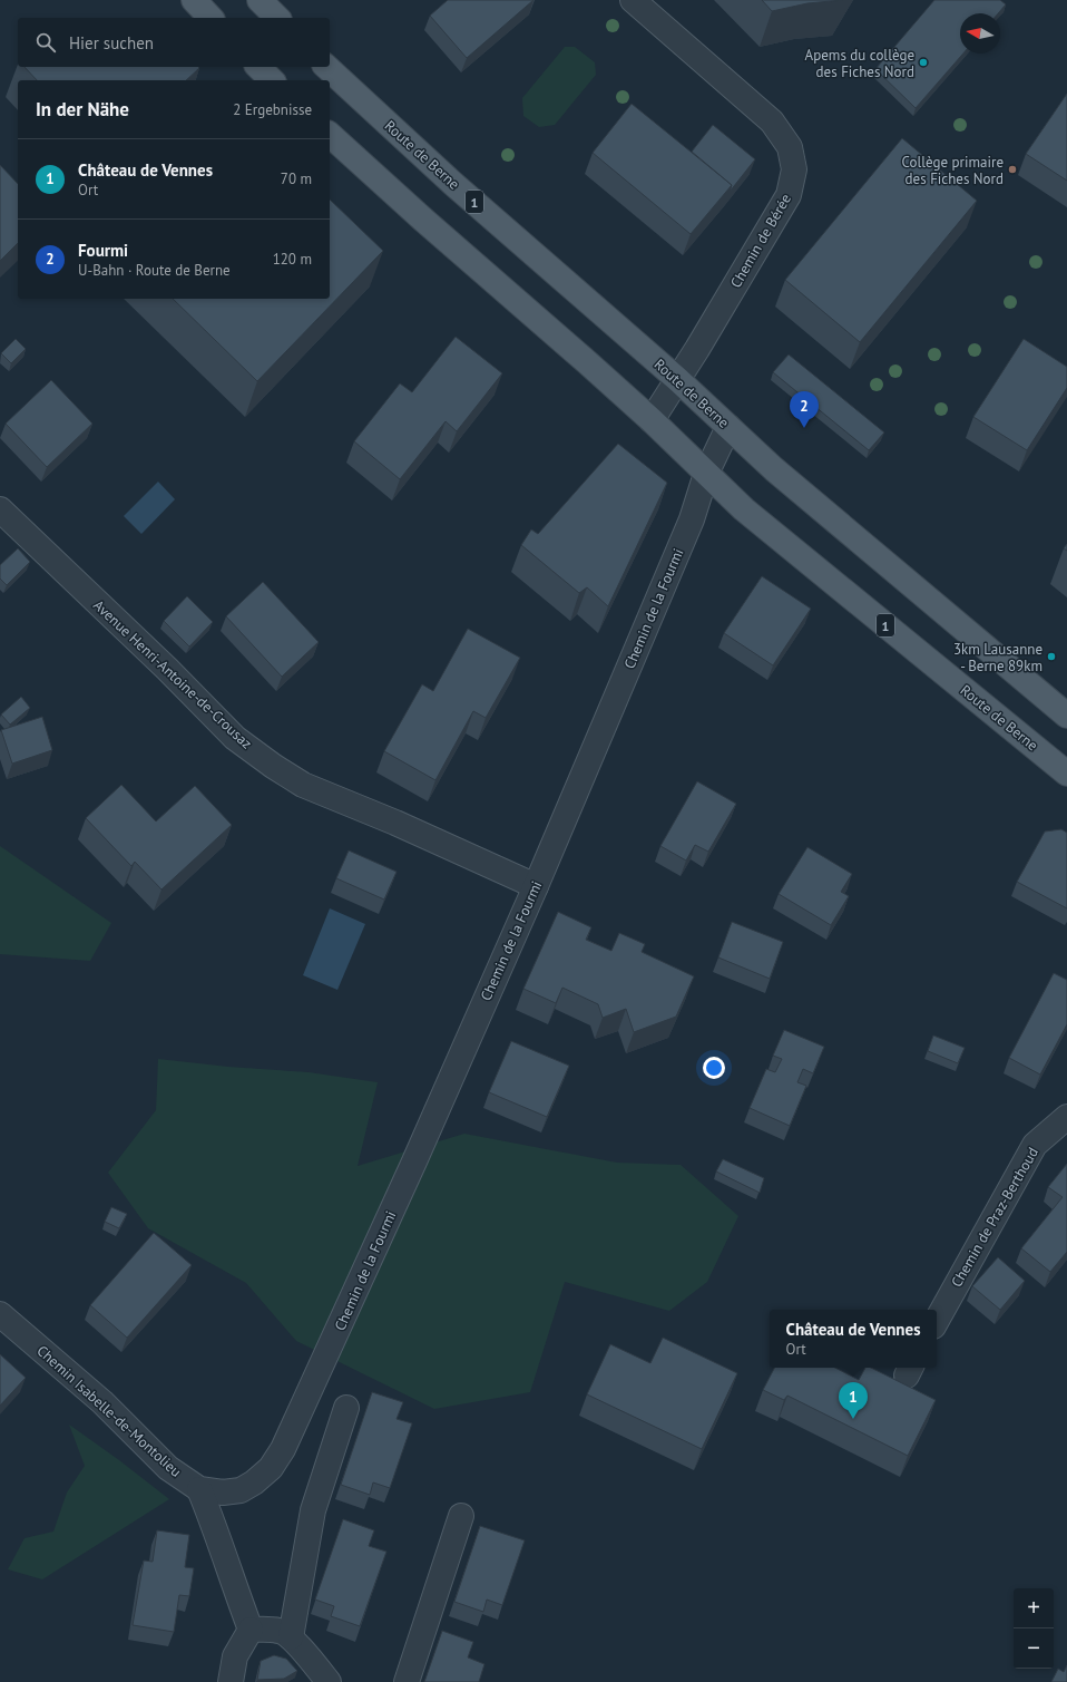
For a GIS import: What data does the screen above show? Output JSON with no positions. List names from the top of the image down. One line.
{"streets":{"main road":["Route de Berne","1"],"street":["Chemin de Bérée","Chemin de la Fourmi","Avenue Henri-Antoine-de-Crousaz","Chemin de Praz-Berthoud","Chemin Isabelle-de-Montolieu"]},"crossings":[["Route de Berne","Chemin de Bérée"],["Route de Berne","Chemin de la Fourmi"],["Chemin de la Fourmi","Avenue Henri-Antoine-de-Crousaz"],["Chemin de la Fourmi","Chemin Isabelle-de-Montolieu"]],"places":["Apems du collège des Fiches Nord","Collège primaire des Fiches Nord","3km Lausanne - Berne 89km"],"north":"left","page":{"search":"Hier suchen","heading":["In der Nähe","2 Ergebnisse"],"list":[{"mark":"1","name":"Château de Vennes","note":"Ort","value":"70 m"},{"mark":"2","name":"Fourmi","note":"U-Bahn · Route de Berne","value":"120 m"}],"pins":["2","1"],"popup":["Château de Vennes","Ort"],"map_buttons":["+","−"]}}
